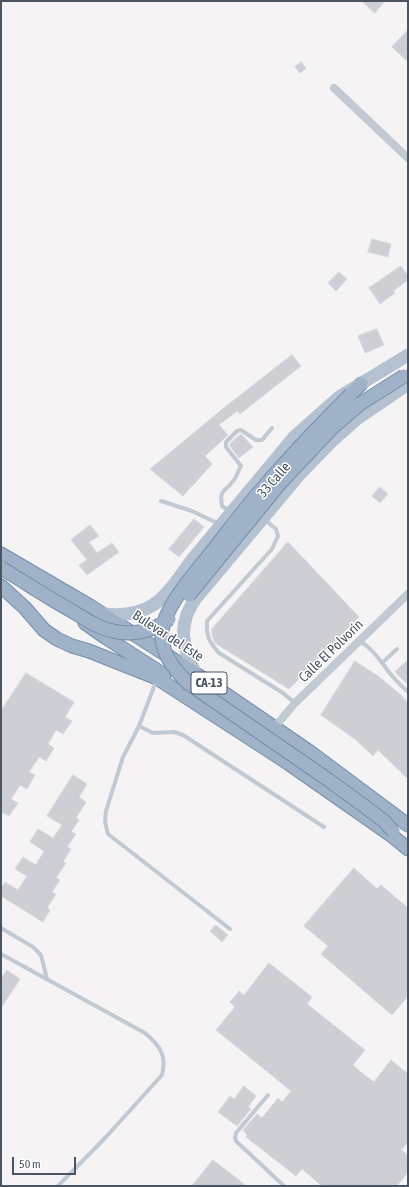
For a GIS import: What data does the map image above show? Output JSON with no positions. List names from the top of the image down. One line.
{"streets":{"highway":["Bulevar del Este","CA-13"],"main road":["33 Calle"],"street":["Calle El Polvorín"]},"crossings":[["33 Calle","Bulevar del Este"],["Bulevar del Este","Calle El Polvorín"]],"scale_bar":"50 m"}
